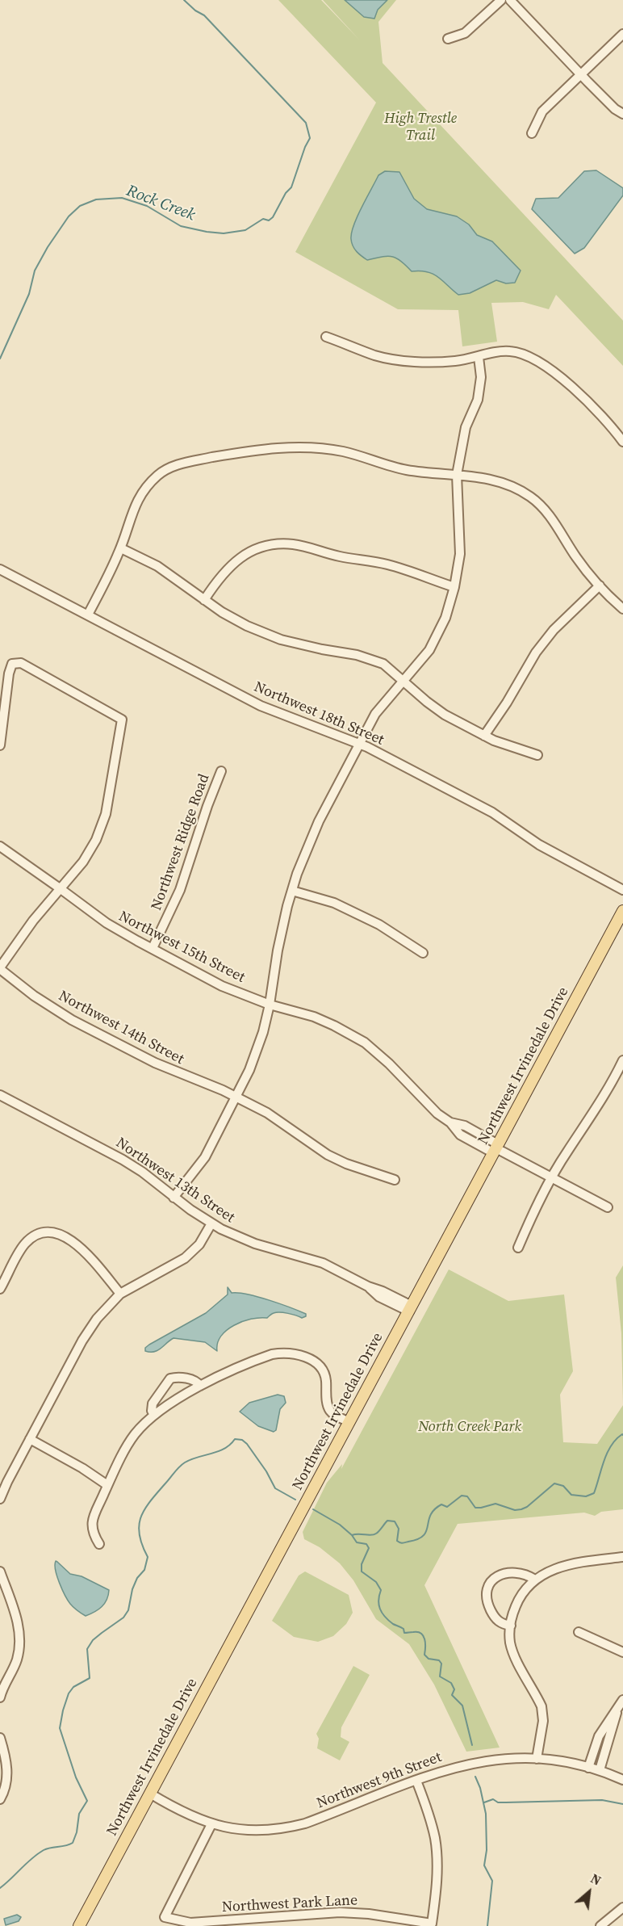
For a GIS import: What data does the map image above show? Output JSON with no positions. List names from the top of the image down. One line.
{"streets":{"main road":["Northwest Irvinedale Drive"],"street":["Northwest 18th Street","Northwest Ridge Road","Northwest 15th Street","Northwest 14th Street","Northwest 13th Street","Northwest 9th Street","Northwest Park Lane"]},"crossings":[["Northwest Ridge Road","Northwest 15th Street"],["Northwest 15th Street","Northwest Irvinedale Drive"],["Northwest Irvinedale Drive","Northwest 13th Street"],["Northwest Irvinedale Drive","Northwest 9th Street"],["Northwest 9th Street","Northwest Park Lane"]],"water":["Rock Creek"],"parks":["High Trestle Trail","North Creek Park"],"north":"top right"}
